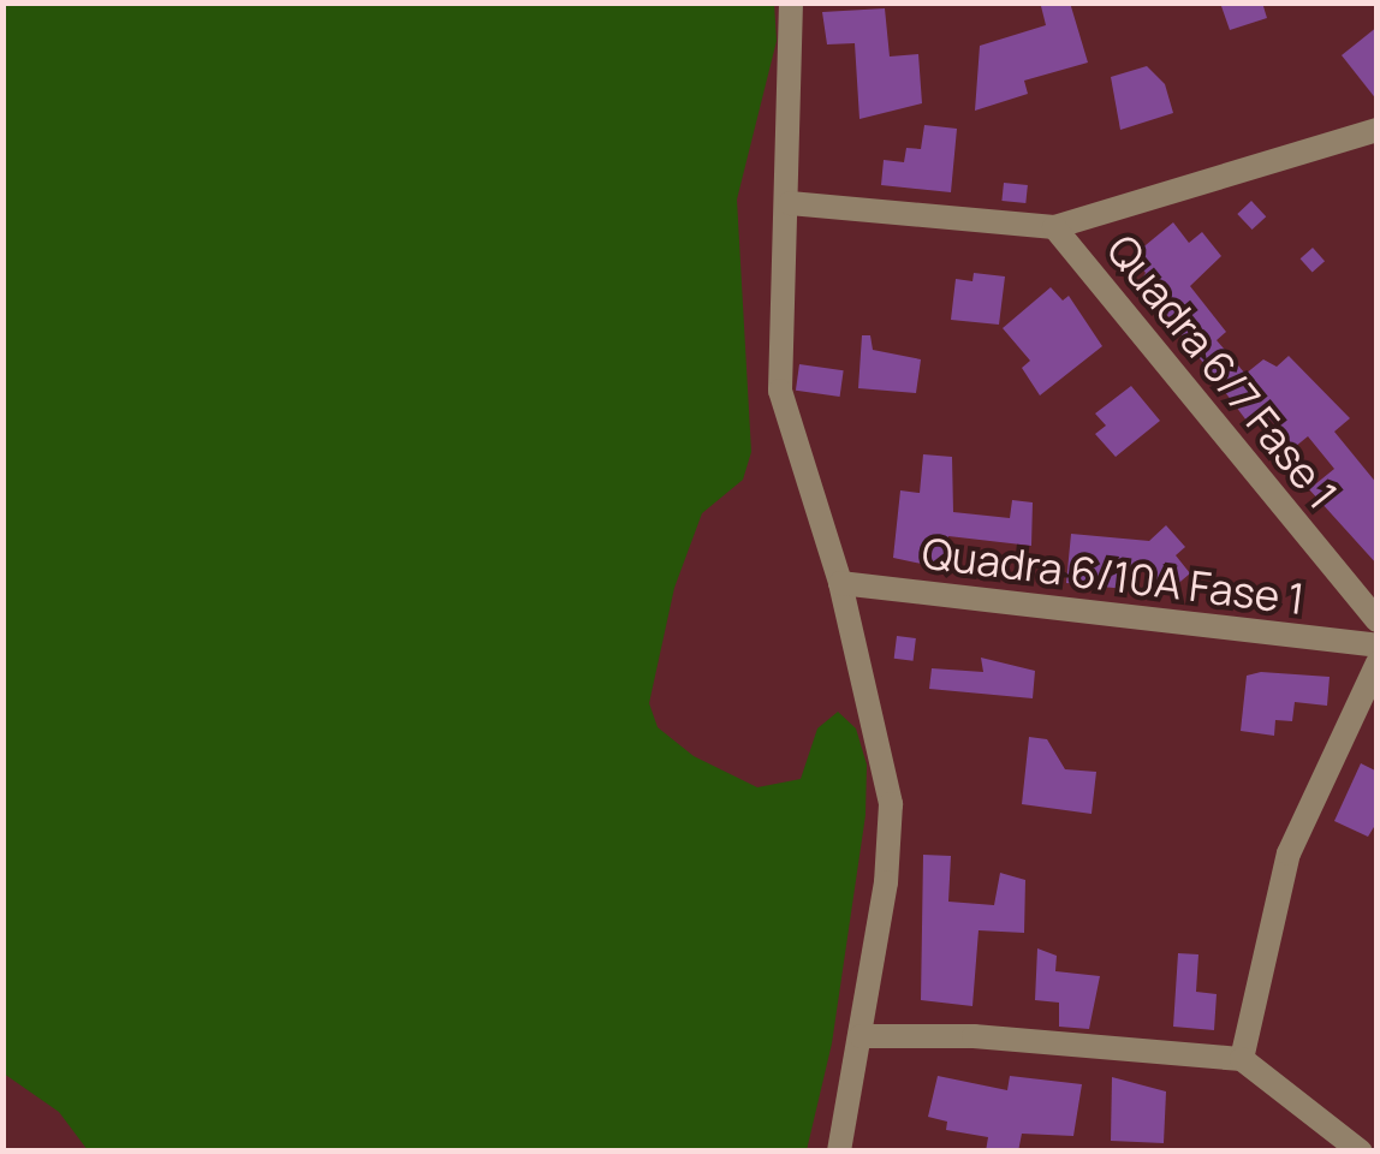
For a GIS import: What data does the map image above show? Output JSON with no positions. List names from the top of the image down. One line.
{"streets":{"street":["Quadra 6/7 Fase 1","Quadra 6/10A Fase 1"]}}
